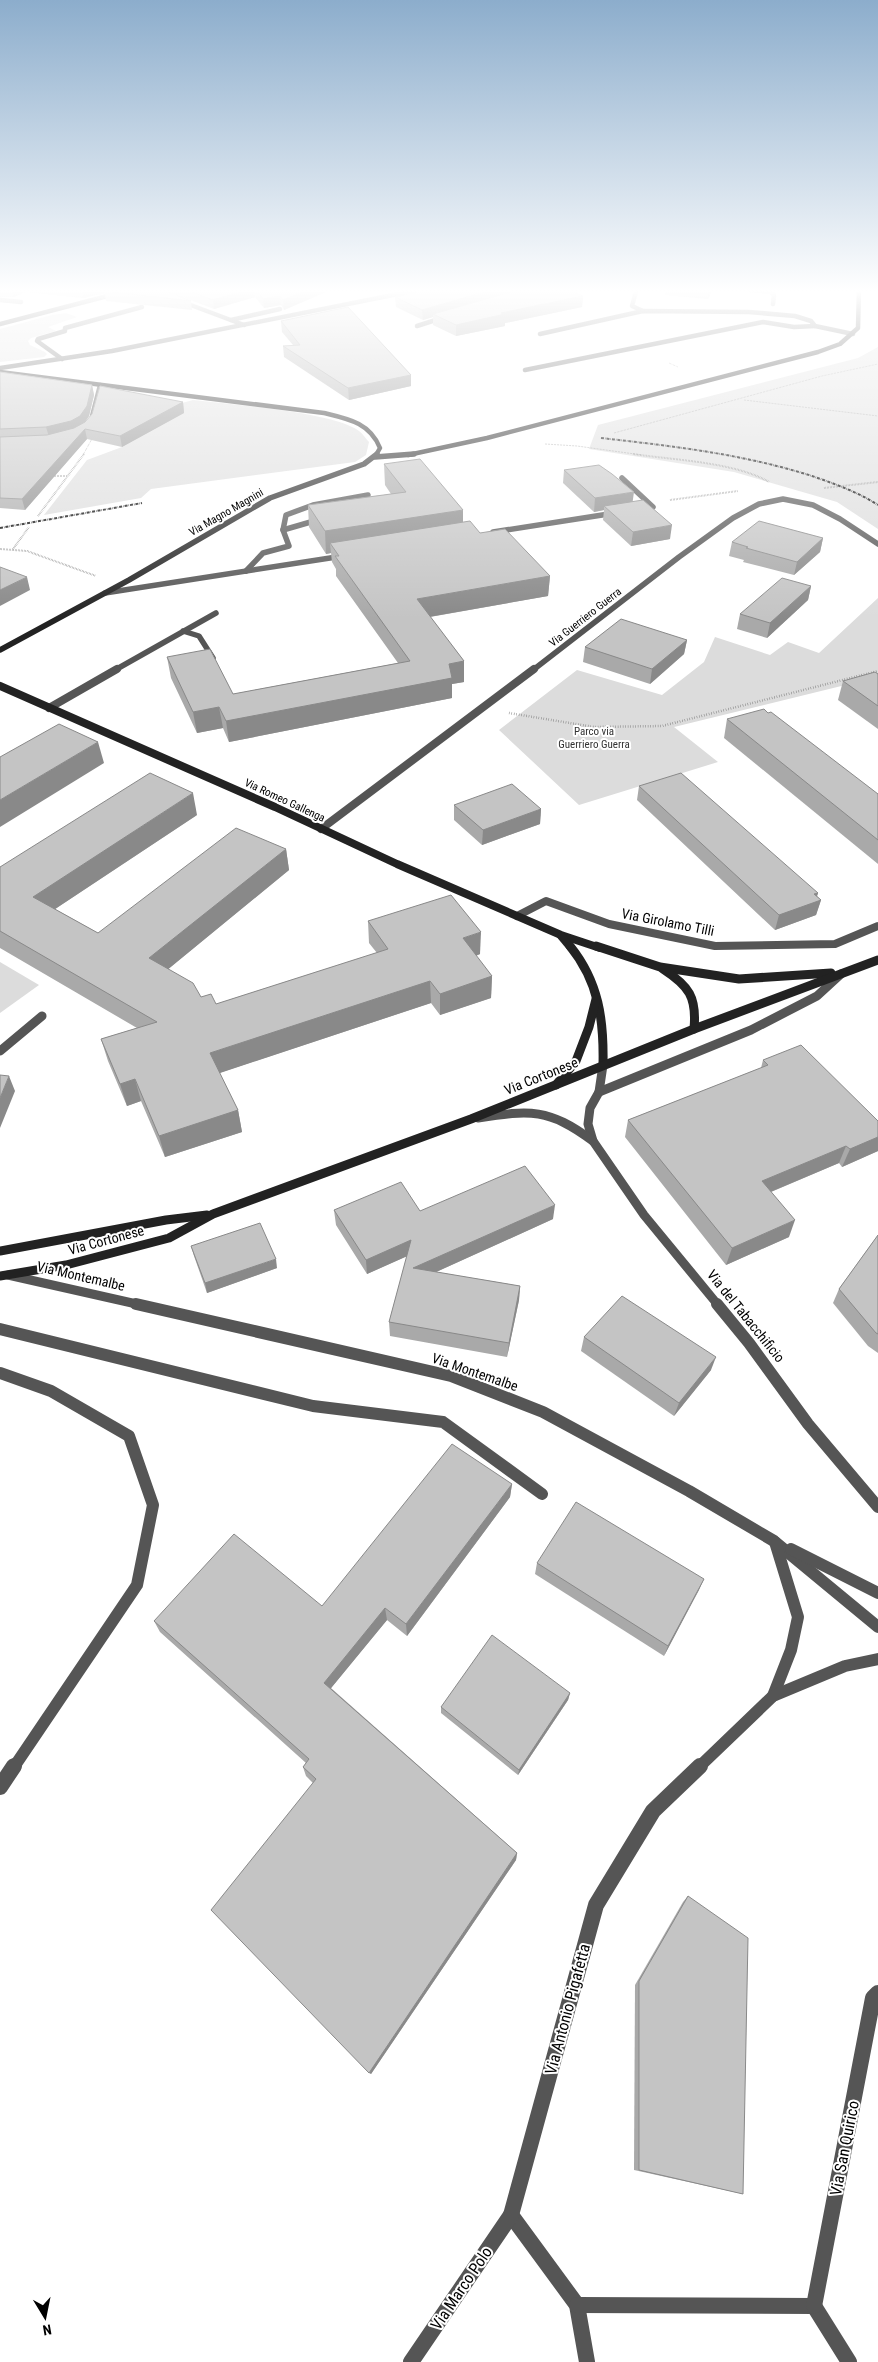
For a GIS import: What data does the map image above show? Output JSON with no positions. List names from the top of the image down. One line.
{"streets":{"street":["Via Magno Magnini","Via Guerriero Guerra","Via Romeo Gallenga","Via Girolamo Tilli","Via Cortonese","Via Montemalbe","Via del Tabacchificio","Via Antonio Pigafetta","Via San Quirico","Via Marco Polo"]},"crossings":[["Via Guerriero Guerra","Via Romeo Gallenga"],["Via Romeo Gallenga","Via Girolamo Tilli"],["Via Romeo Gallenga","Via Cortonese"],["Via Cortonese","Via Montemalbe"],["Via Cortonese","Via del Tabacchificio"],["Via Montemalbe","Via Antonio Pigafetta"],["Via Antonio Pigafetta","Via Marco Polo"]],"parks":["Parco via Guerriero Guerra"],"north":"bottom"}
